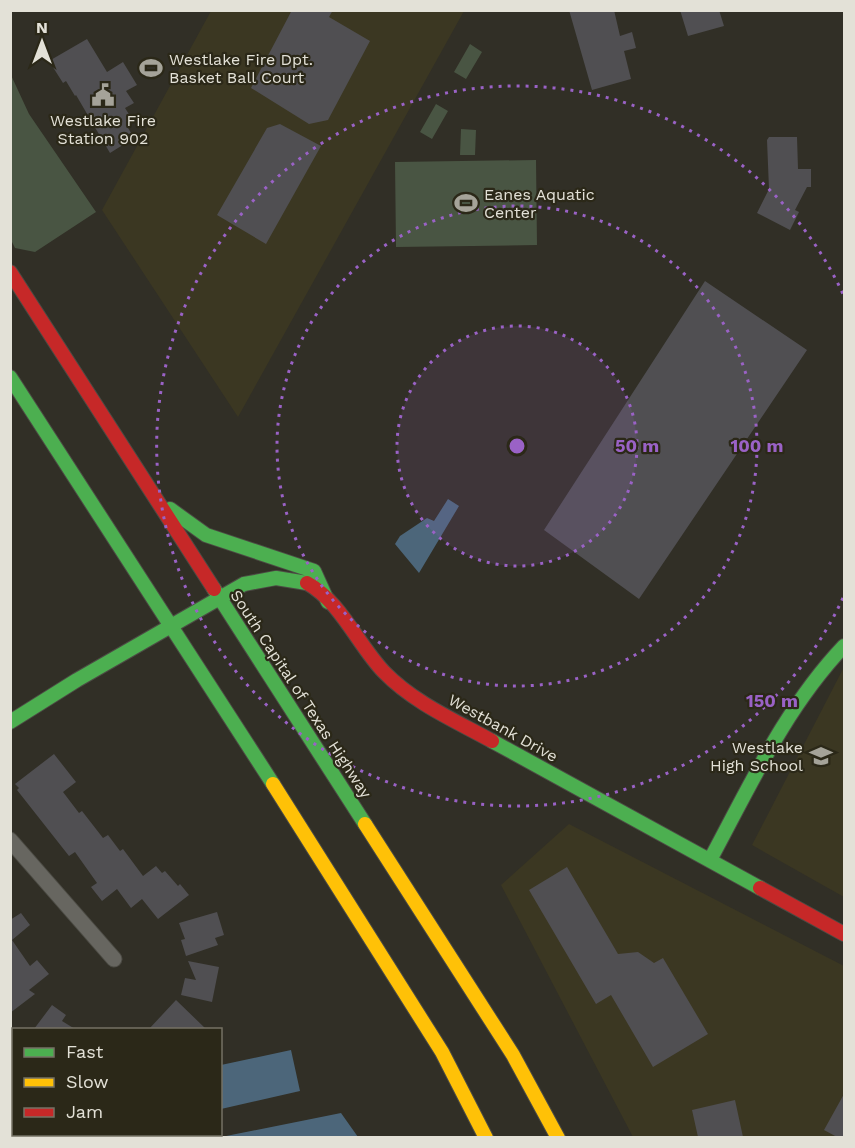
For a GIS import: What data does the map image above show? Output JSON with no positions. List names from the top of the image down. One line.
{"streets":{"main road":["South Capital of Texas Highway","Westbank Drive"]},"crossings":[["South Capital of Texas Highway","Westbank Drive"]],"places":{"sports":["Westlake Fire Dpt. Basket Ball Court","Eanes Aquatic Center"],"public building":["Westlake Fire Station 902"],"school or university":["Westlake High School"]},"legend":["Fast","Slow","Jam"],"north":"top","rings":["50 m","100 m","150 m"]}
